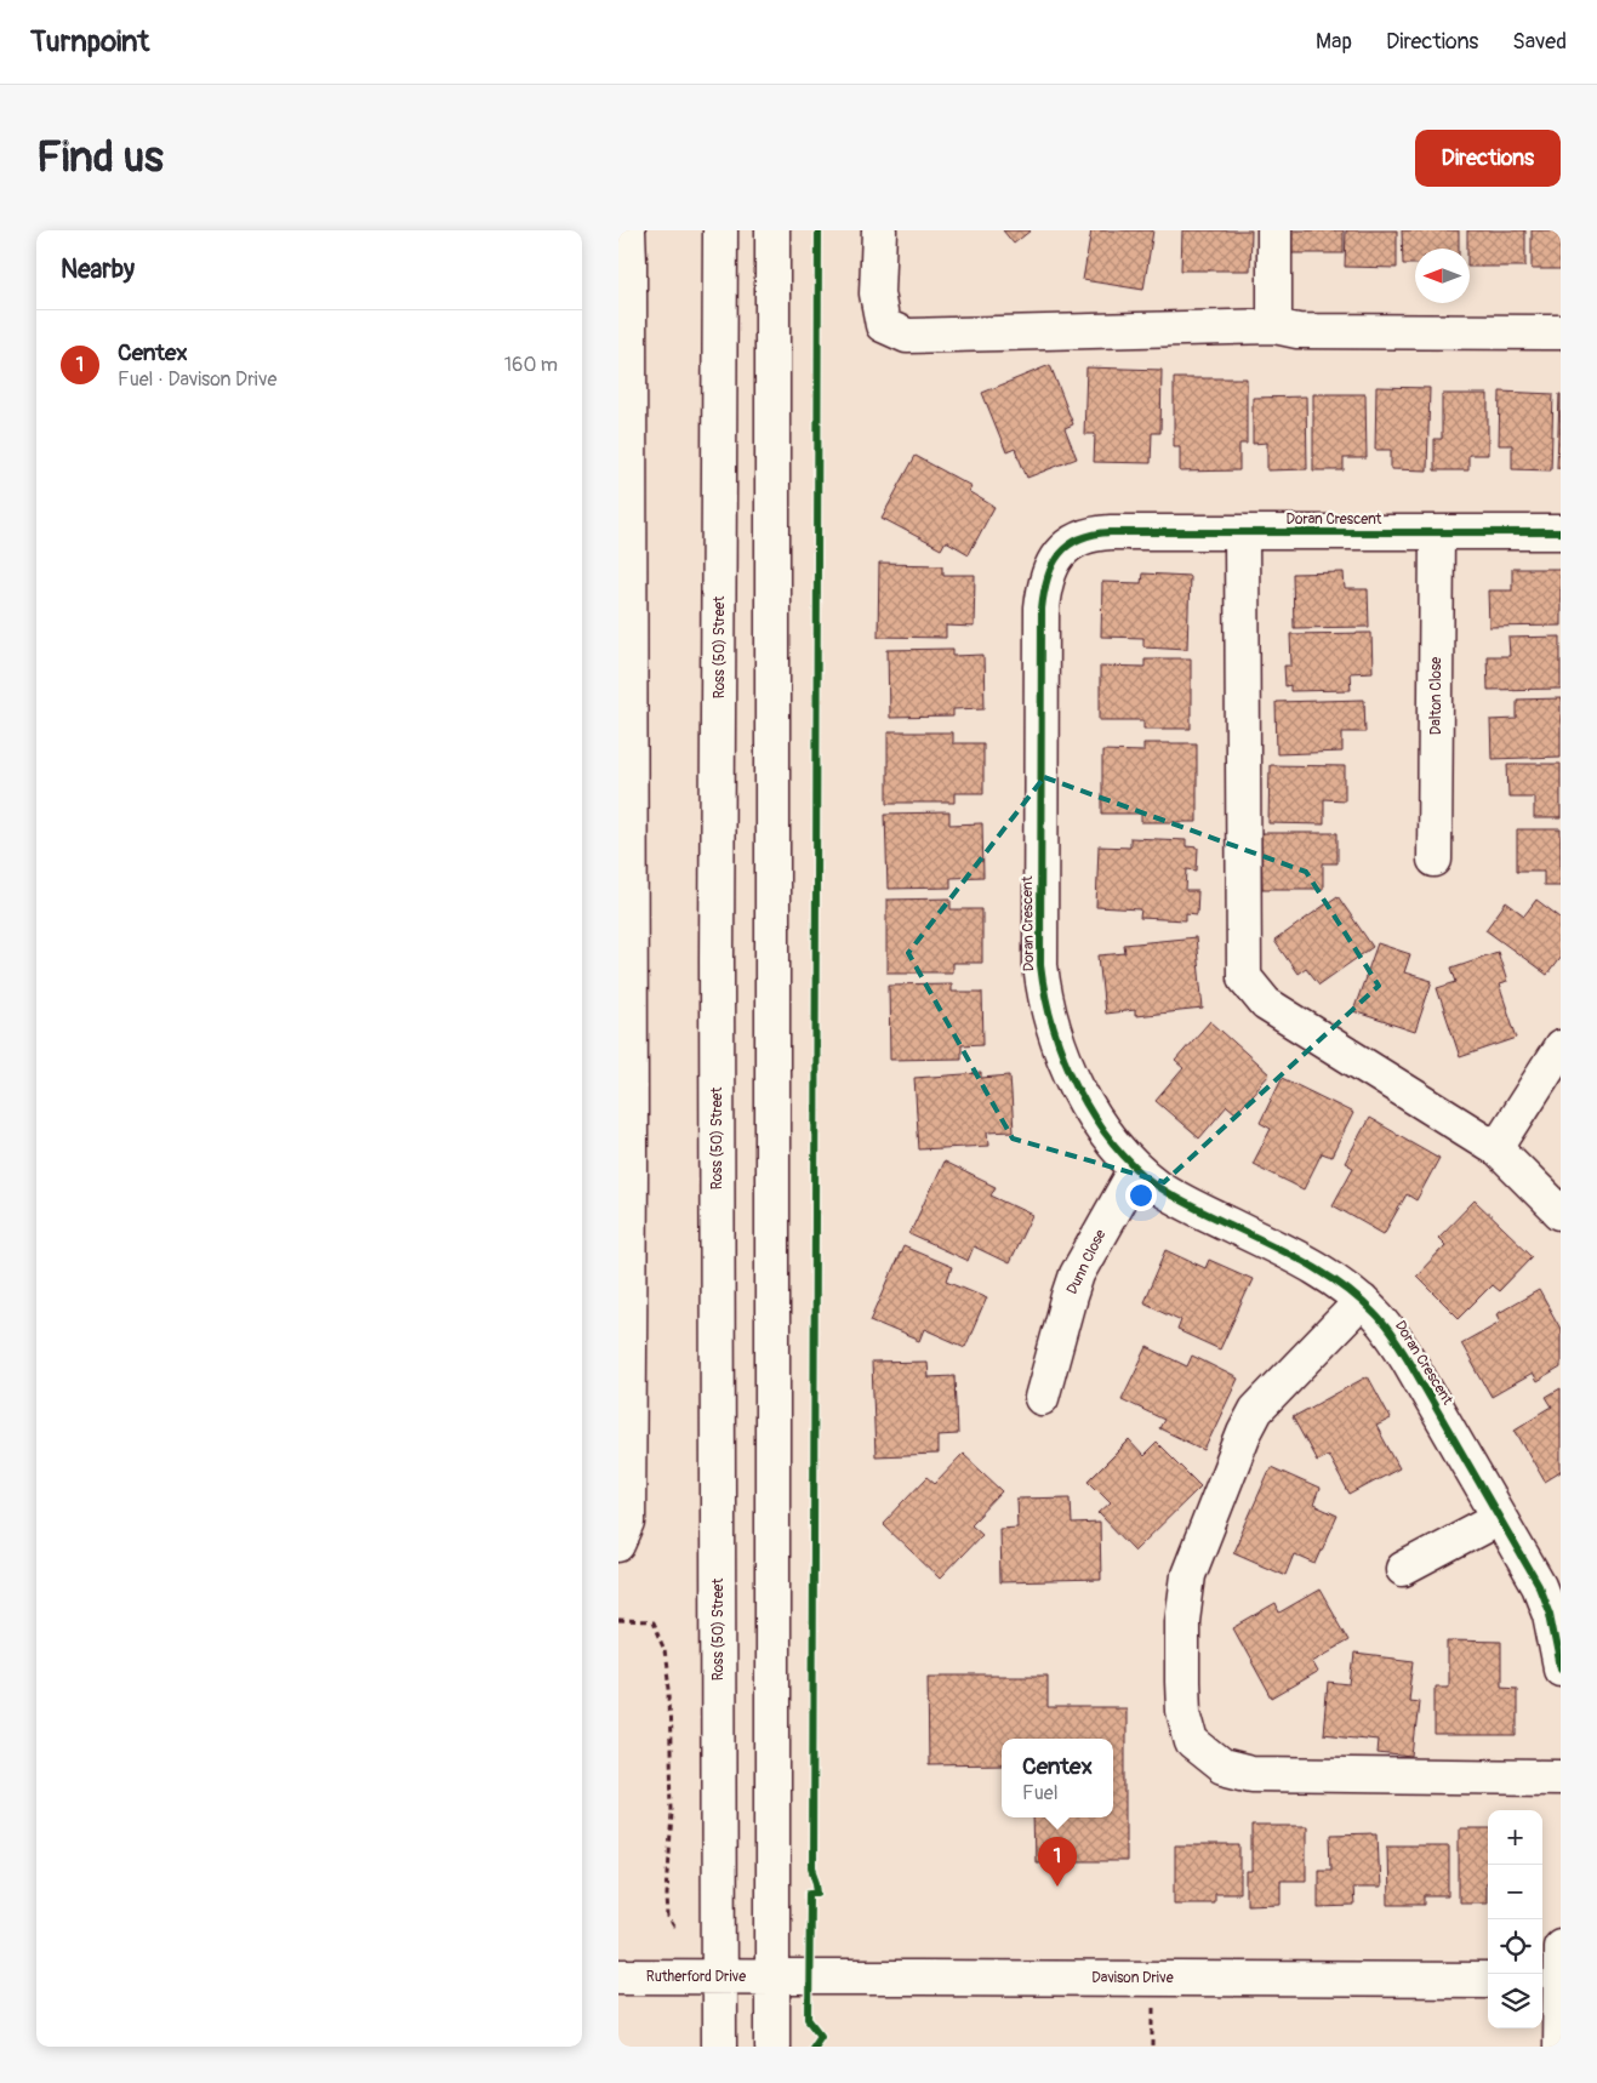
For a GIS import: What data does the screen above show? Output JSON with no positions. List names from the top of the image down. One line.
{"streets":{"street":["Doran Crescent","Ross (50) Street","Dalton Close","Dunn Close","Rutherford Drive","Davison Drive"]},"crossings":[["Doran Crescent","Dalton Close"],["Doran Crescent","Dunn Close"],["Ross (50) Street","Rutherford Drive"],["Rutherford Drive","Davison Drive"]],"north":"left","page":{"header":"Turnpoint","nav":["Map","Directions","Saved"],"buttons":"Directions","title":"Find us","heading":"Nearby","list":[{"mark":"1","name":"Centex","note":"Fuel · Davison Drive","value":"160 m"}],"popup":["Centex","Fuel"],"map_buttons":["+","−"],"pins":"1"}}
